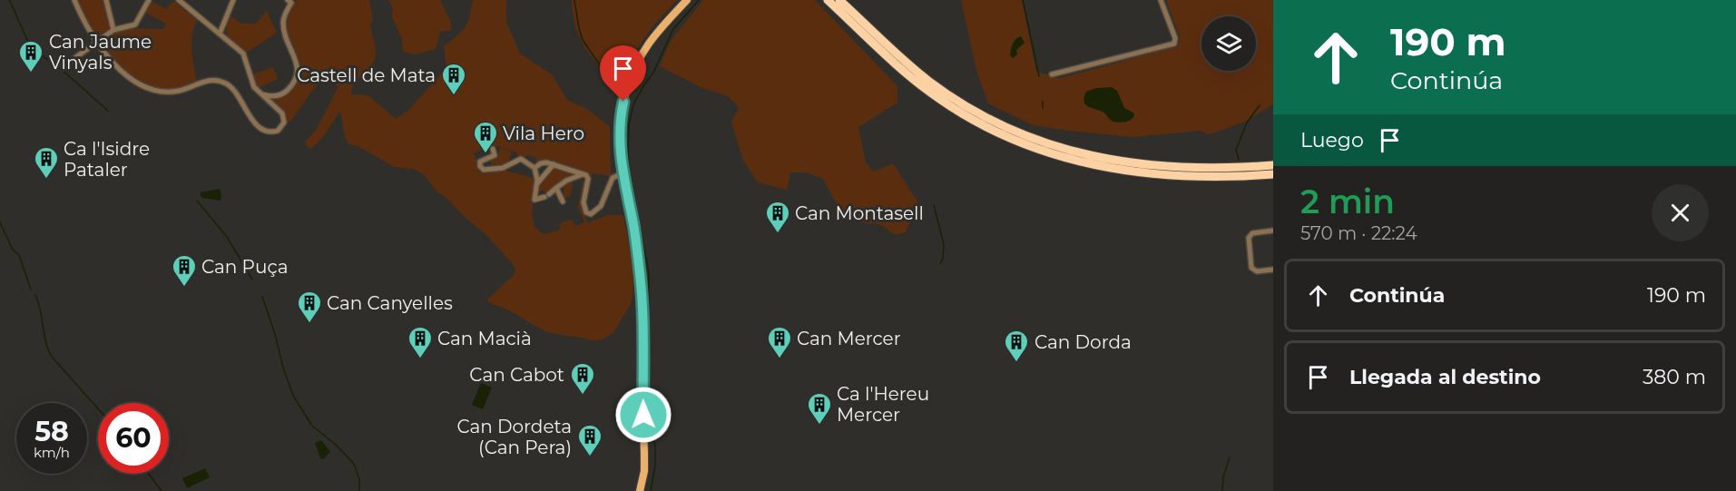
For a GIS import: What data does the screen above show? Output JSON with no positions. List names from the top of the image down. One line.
{"places":{"building":["Can Jaume Vinyals","Castell de Mata","Vila Hero","Ca l'Isidre Pataler","Can Montasell","Can Puça","Can Canyelles","Can Macià","Can Mercer","Can Dorda","Can Cabot","Ca l'Hereu Mercer","Can Dordeta (Can Pera)"]},"page":{"turn":["190 m","Continúa"],"then":"Luego","heading":["2 min","570 m · 22:24"],"list":[{"name":"Continúa","value":"190 m"},{"name":"Llegada al destino","value":"380 m"}],"speed":"58 km/h","limit":"60"}}
